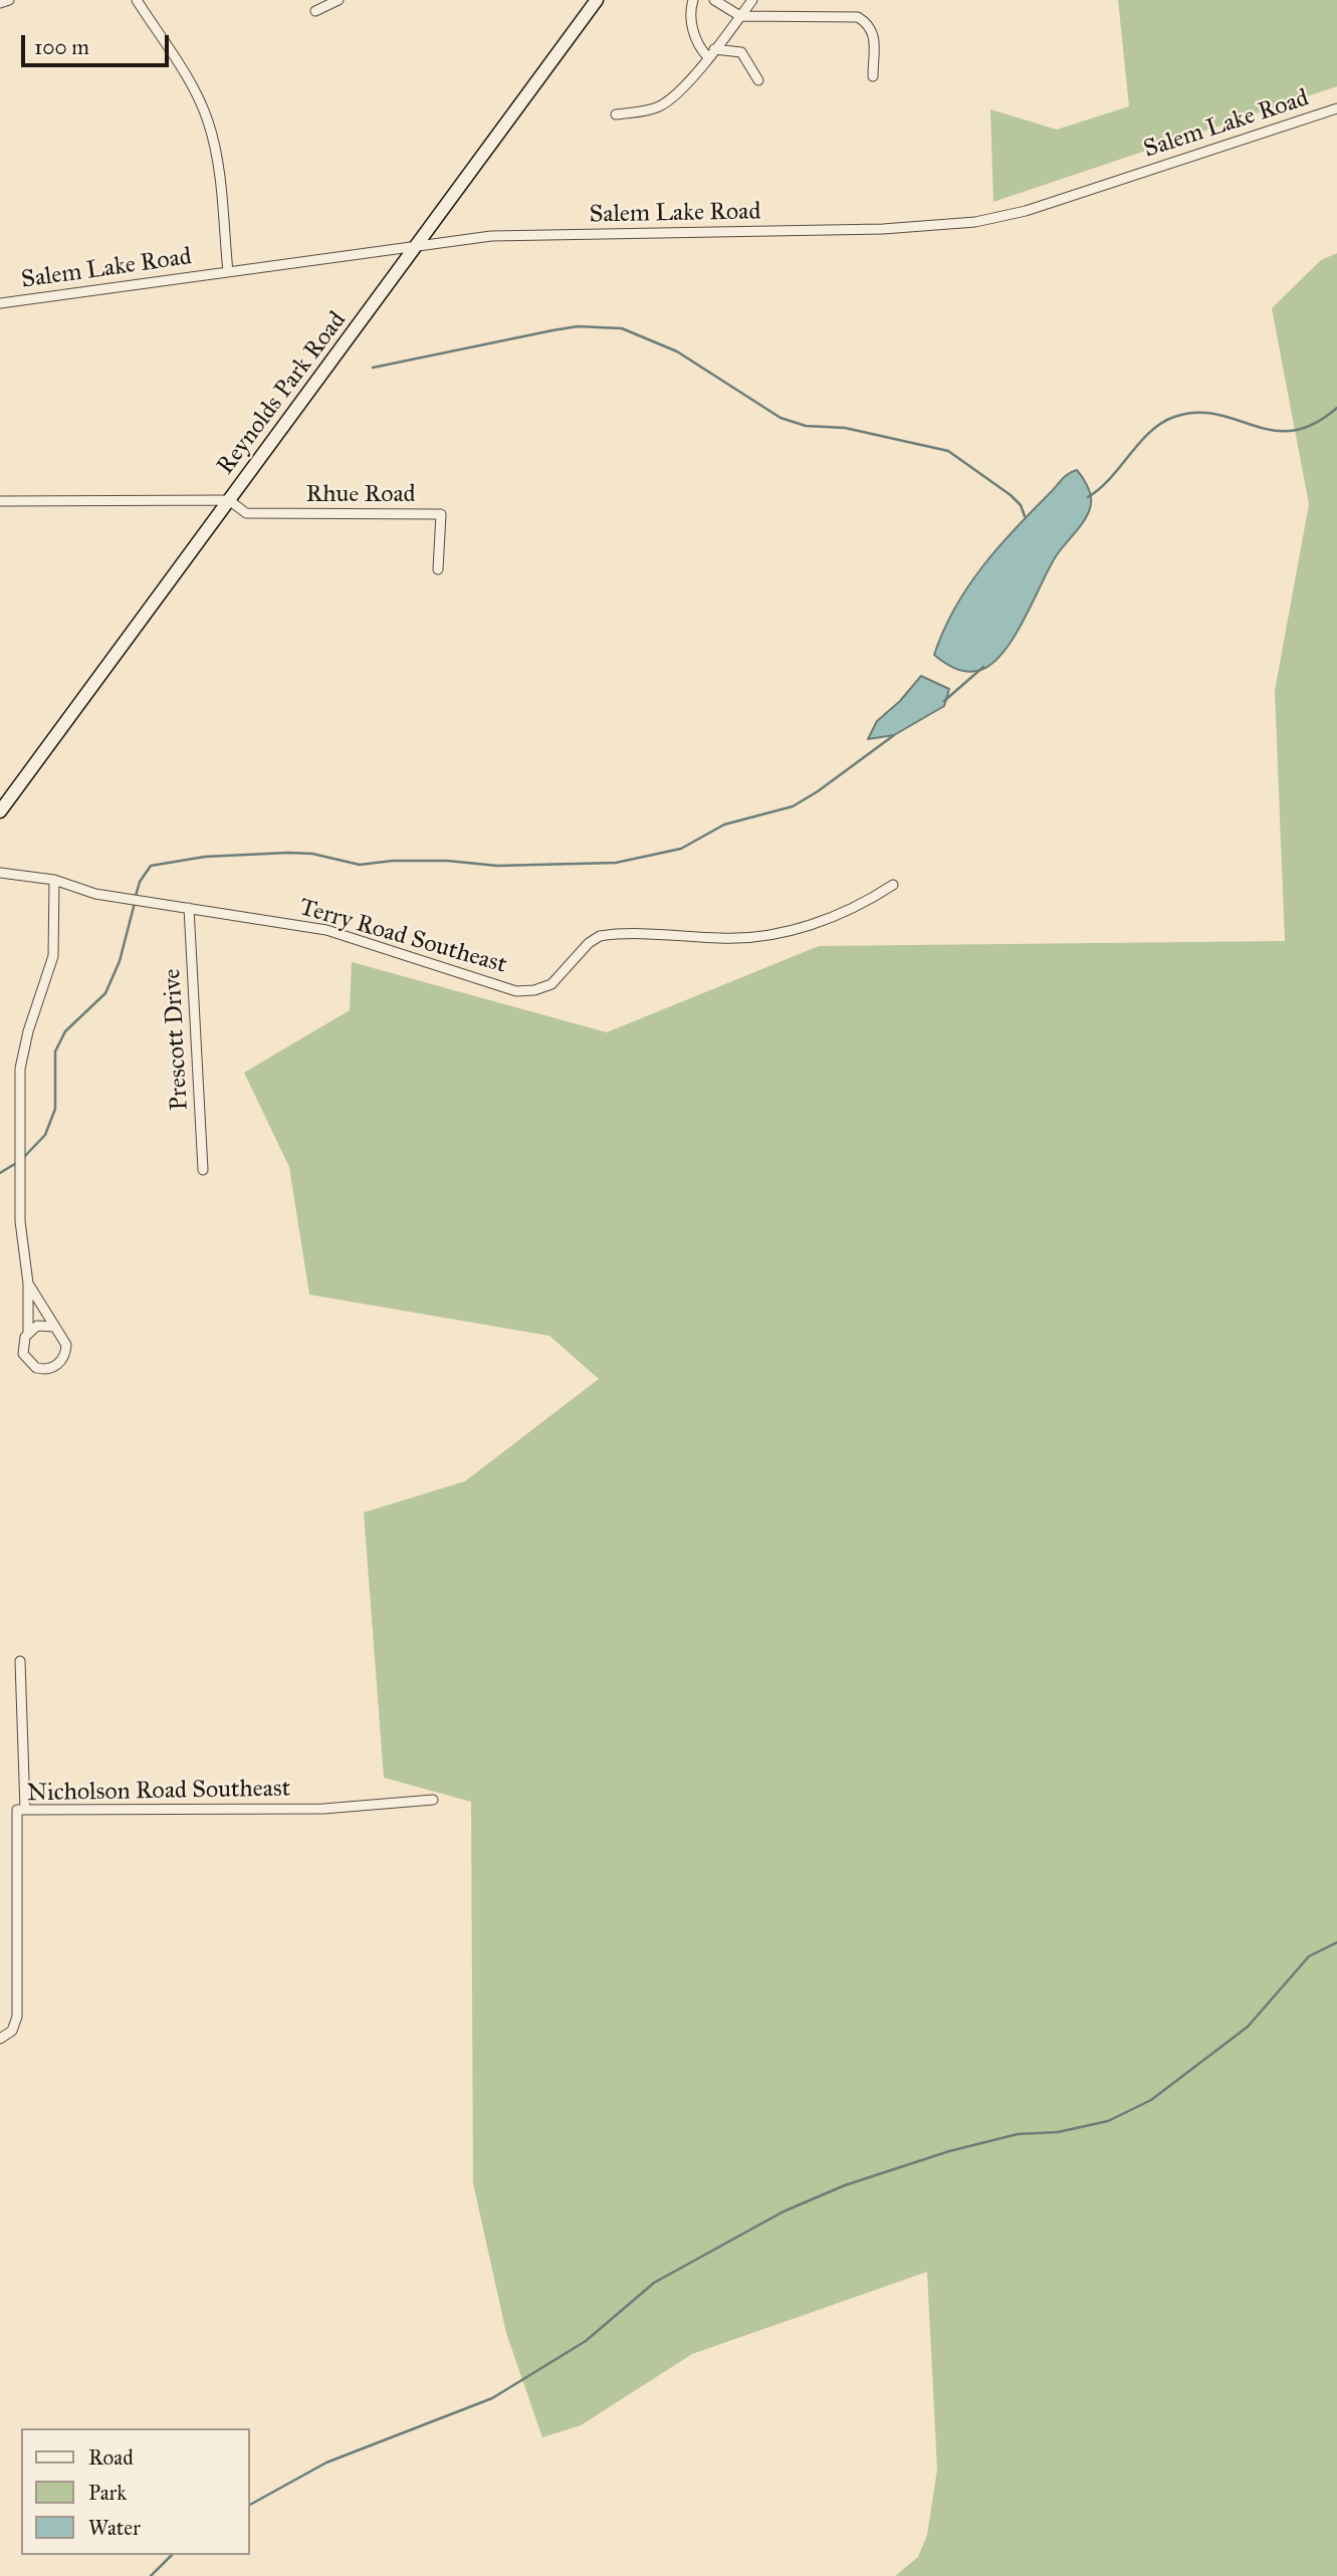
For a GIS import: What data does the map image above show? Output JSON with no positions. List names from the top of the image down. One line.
{"streets":{"main road":["Reynolds Park Road"],"street":["Salem Lake Road","Rhue Road","Terry Road Southeast","Prescott Drive","Nicholson Road Southeast"]},"crossings":[["Salem Lake Road","Reynolds Park Road"],["Reynolds Park Road","Rhue Road"],["Terry Road Southeast","Prescott Drive"]],"legend":["Road","Park","Water"],"scale_bar":"100 m"}
